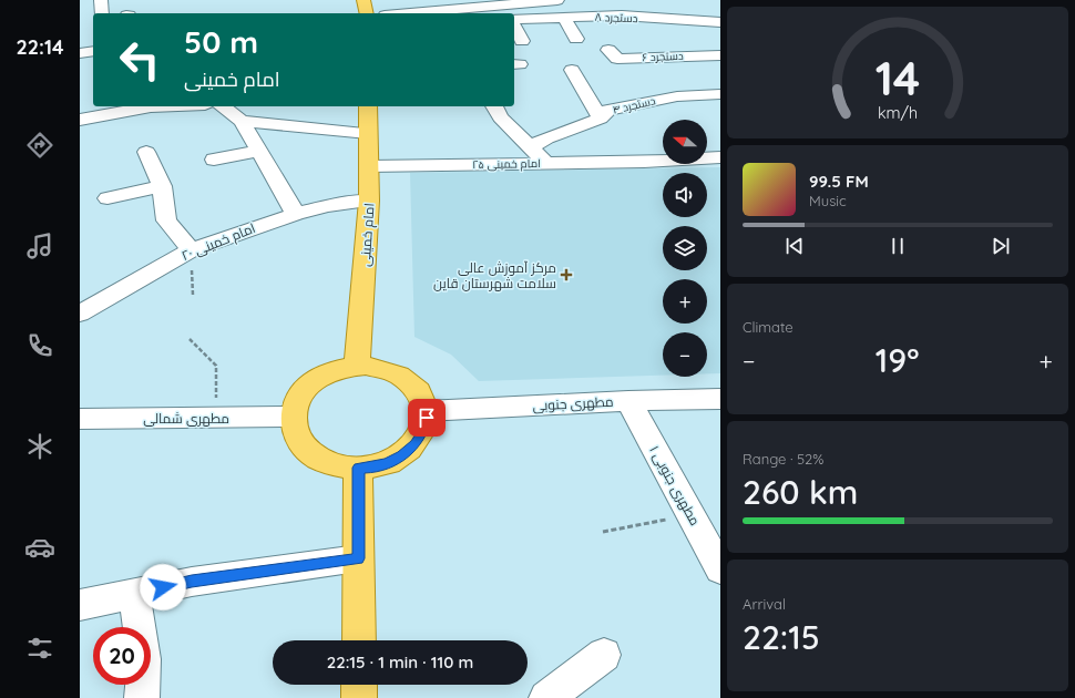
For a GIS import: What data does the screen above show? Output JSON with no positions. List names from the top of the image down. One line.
{"streets":{"main road":["امام خمینی"],"street":["دستجرد ۸","دستجرد ۶","دستجرد ۴","امام خمینی ۲۵","امام خمینی ۲۰","مطهری جنوبی","مطهری شمالی","مطهری جنوبی ۱"]},"crossings":[["امام خمینی ۲۵","امام خمینی"],["امام خمینی","امام خمینی ۲۰"],["امام خمینی","مطهری جنوبی"],["امام خمینی","مطهری شمالی"],["مطهری جنوبی","مطهری شمالی"],["مطهری جنوبی","مطهری جنوبی ۱"]],"places":{"health":["مرکز آموزش عالی سلامت شهرستان قاین"]},"north":"left","page":{"tabs":"22:14","turn":["50 m","امام خمینی"],"map_buttons":["+","−"],"song":["99.5 FM","Music"],"tile":["Climate",["Range · 52%","260 km"],["Arrival","22:15"]],"heat":["−","19°","+"],"limit":"20","trip":"22:15 · 1 min · 110 m","gauge":["14","km/h"]}}
